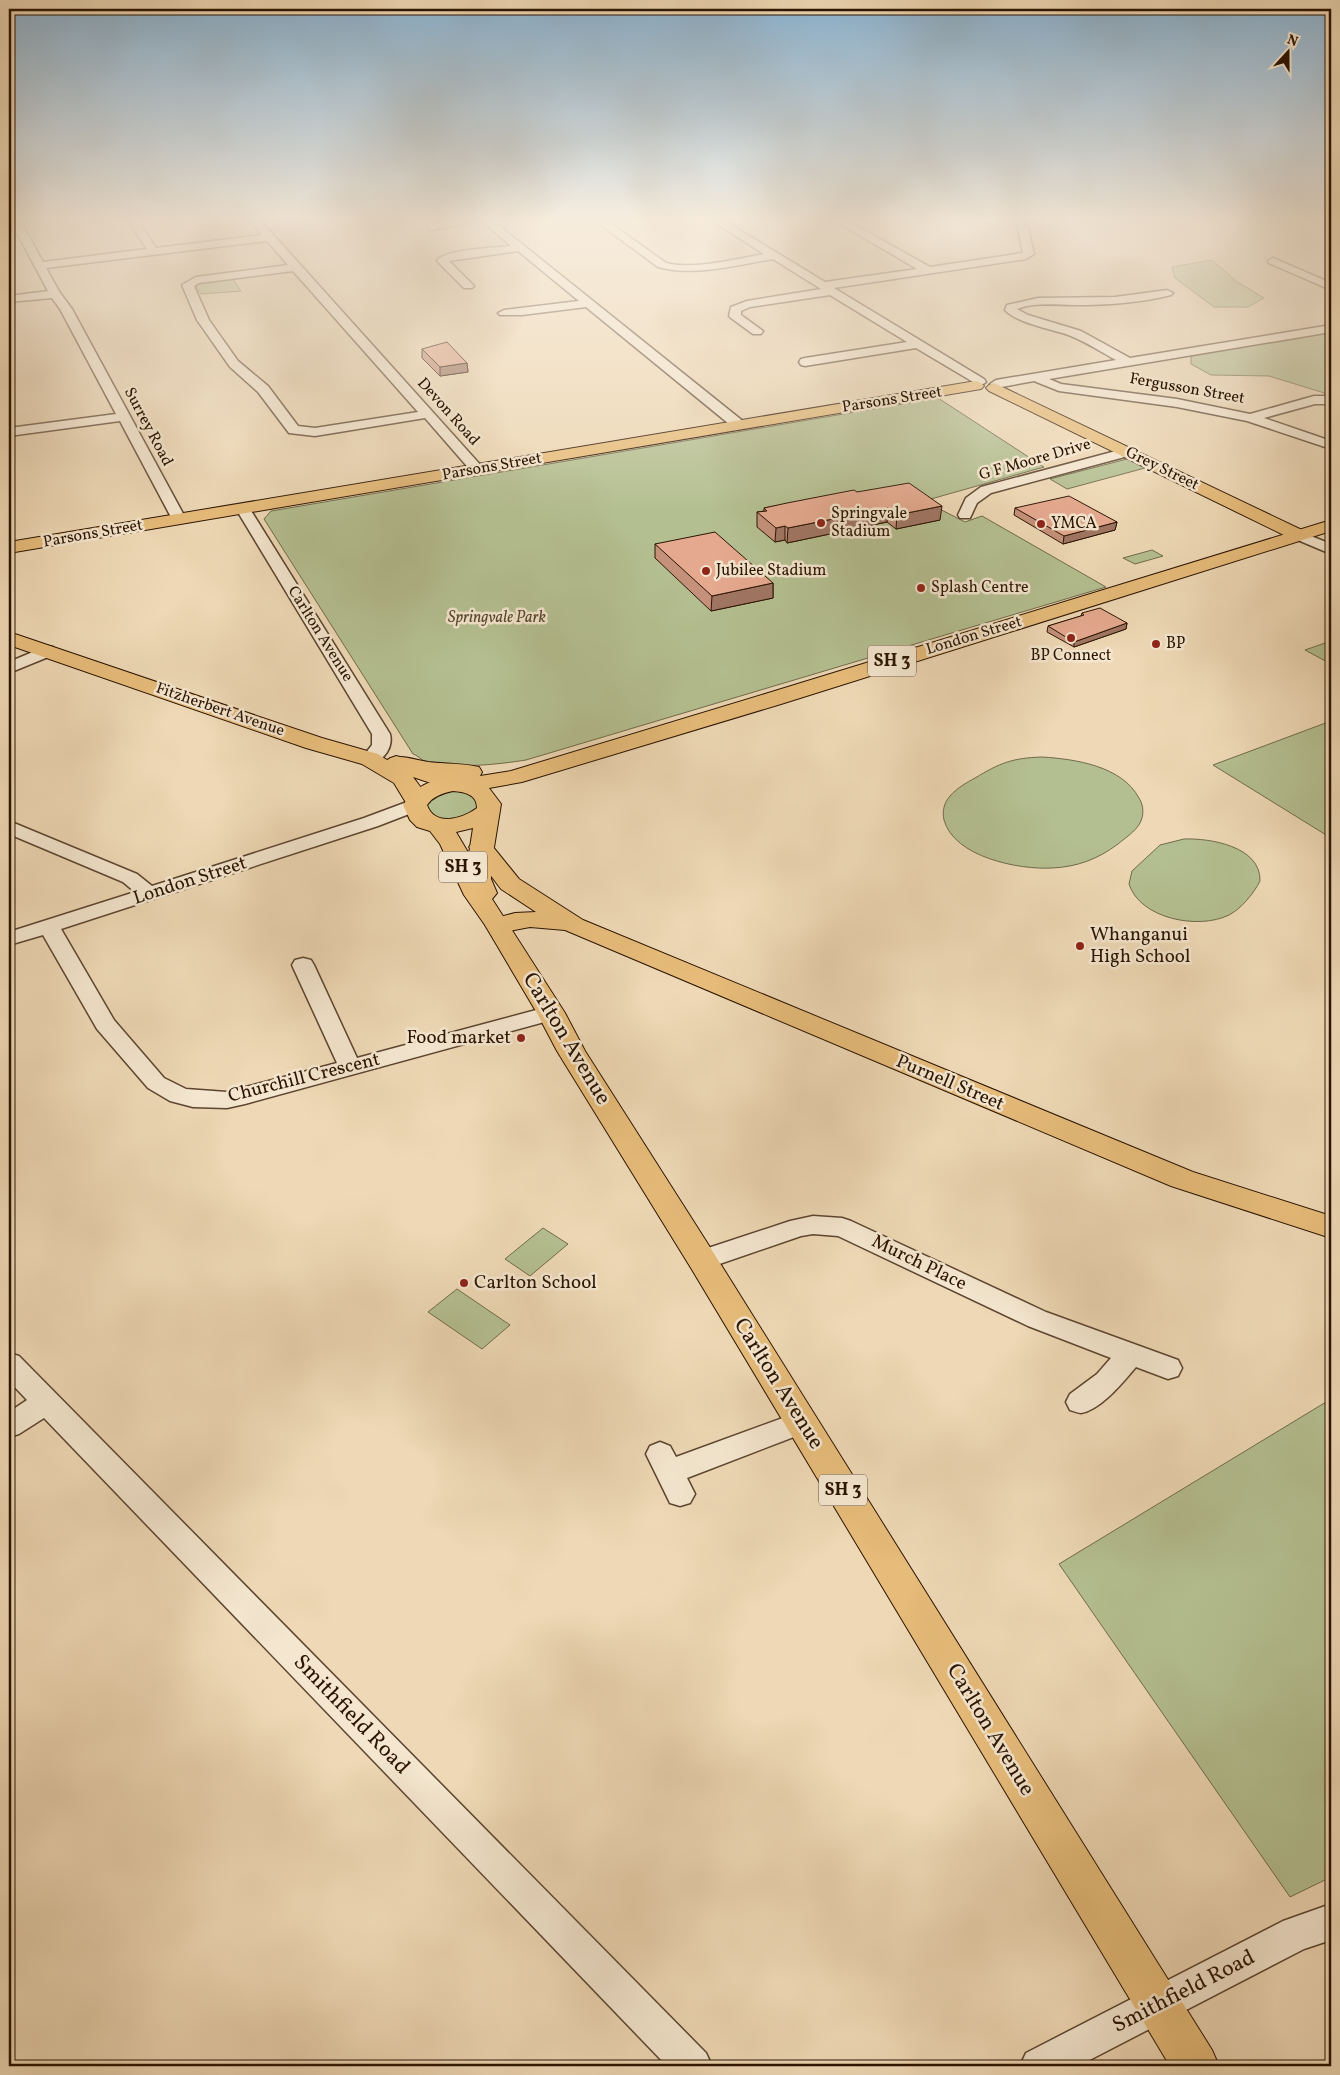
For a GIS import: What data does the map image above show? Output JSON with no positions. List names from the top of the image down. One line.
{"streets":{"main road":["Parsons Street","Grey Street","Carlton Avenue","London Street","SH 3","Fitzherbert Avenue","Purnell Street"],"street":["Fergusson Street","Devon Road","Surrey Road","G F Moore Drive","Churchill Crescent","Murch Place","Smithfield Road"]},"crossings":[["Fergusson Street","Parsons Street"],["Parsons Street","Devon Road"],["Parsons Street","Surrey Road"],["Parsons Street","Grey Street"],["Parsons Street","Carlton Avenue"],["G F Moore Drive","Grey Street"],["Grey Street","London Street"],["Carlton Avenue","London Street"],["Carlton Avenue","SH 3"],["Carlton Avenue","Fitzherbert Avenue"],["Carlton Avenue","Churchill Crescent"],["Carlton Avenue","Purnell Street"],["Carlton Avenue","Murch Place"],["Carlton Avenue","Smithfield Road"],["London Street","SH 3"],["London Street","Fitzherbert Avenue"],["London Street","Churchill Crescent"],["SH 3","Fitzherbert Avenue"]],"parks":["Springvale Park"],"places":["Springvale Stadium","YMCA","Jubilee Stadium","Splash Centre","BP Connect","BP","Whanganui High School","Food market","Carlton School"],"north":"top"}
